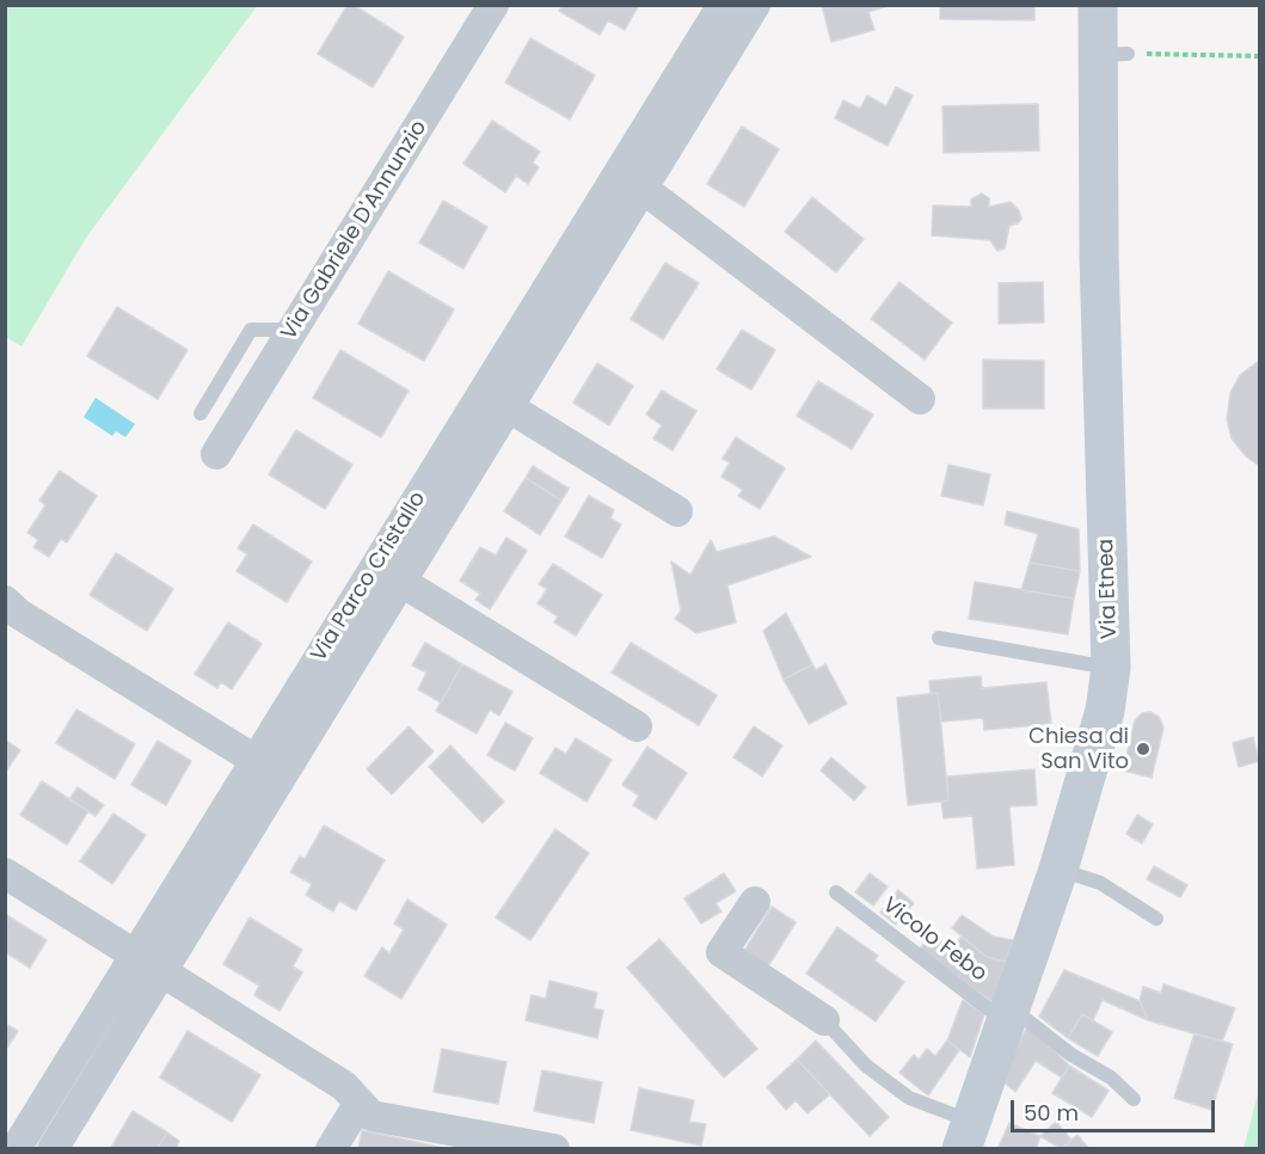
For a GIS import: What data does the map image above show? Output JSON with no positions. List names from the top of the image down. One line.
{"streets":{"main road":["Via Etnea"],"street":["Via Gabriele D'Annunzio","Via Parco Cristallo"],"lane":["Vicolo Febo"]},"crossings":[["Via Etnea","Vicolo Febo"]],"places":["Chiesa di San Vito"],"scale_bar":"50 m"}
